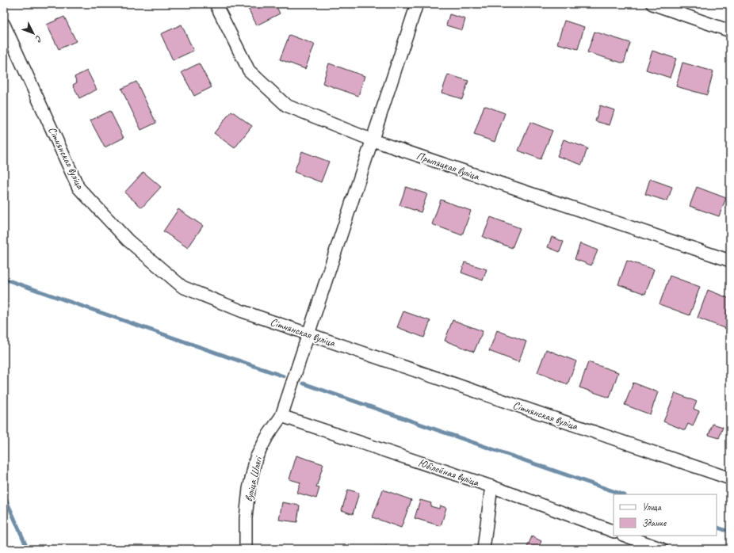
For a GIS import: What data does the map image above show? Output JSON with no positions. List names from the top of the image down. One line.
{"streets":{"street":["Сітнянская вуліца","Прыпяцкая вуліца","Юбілейная вуліца","вуліца Шлягі"]},"crossings":[["Сітнянская вуліца","вуліца Шлягі"],["Прыпяцкая вуліца","вуліца Шлягі"],["Юбілейная вуліца","вуліца Шлягі"]],"legend":["Улица","Здание"],"north":"bottom right"}
